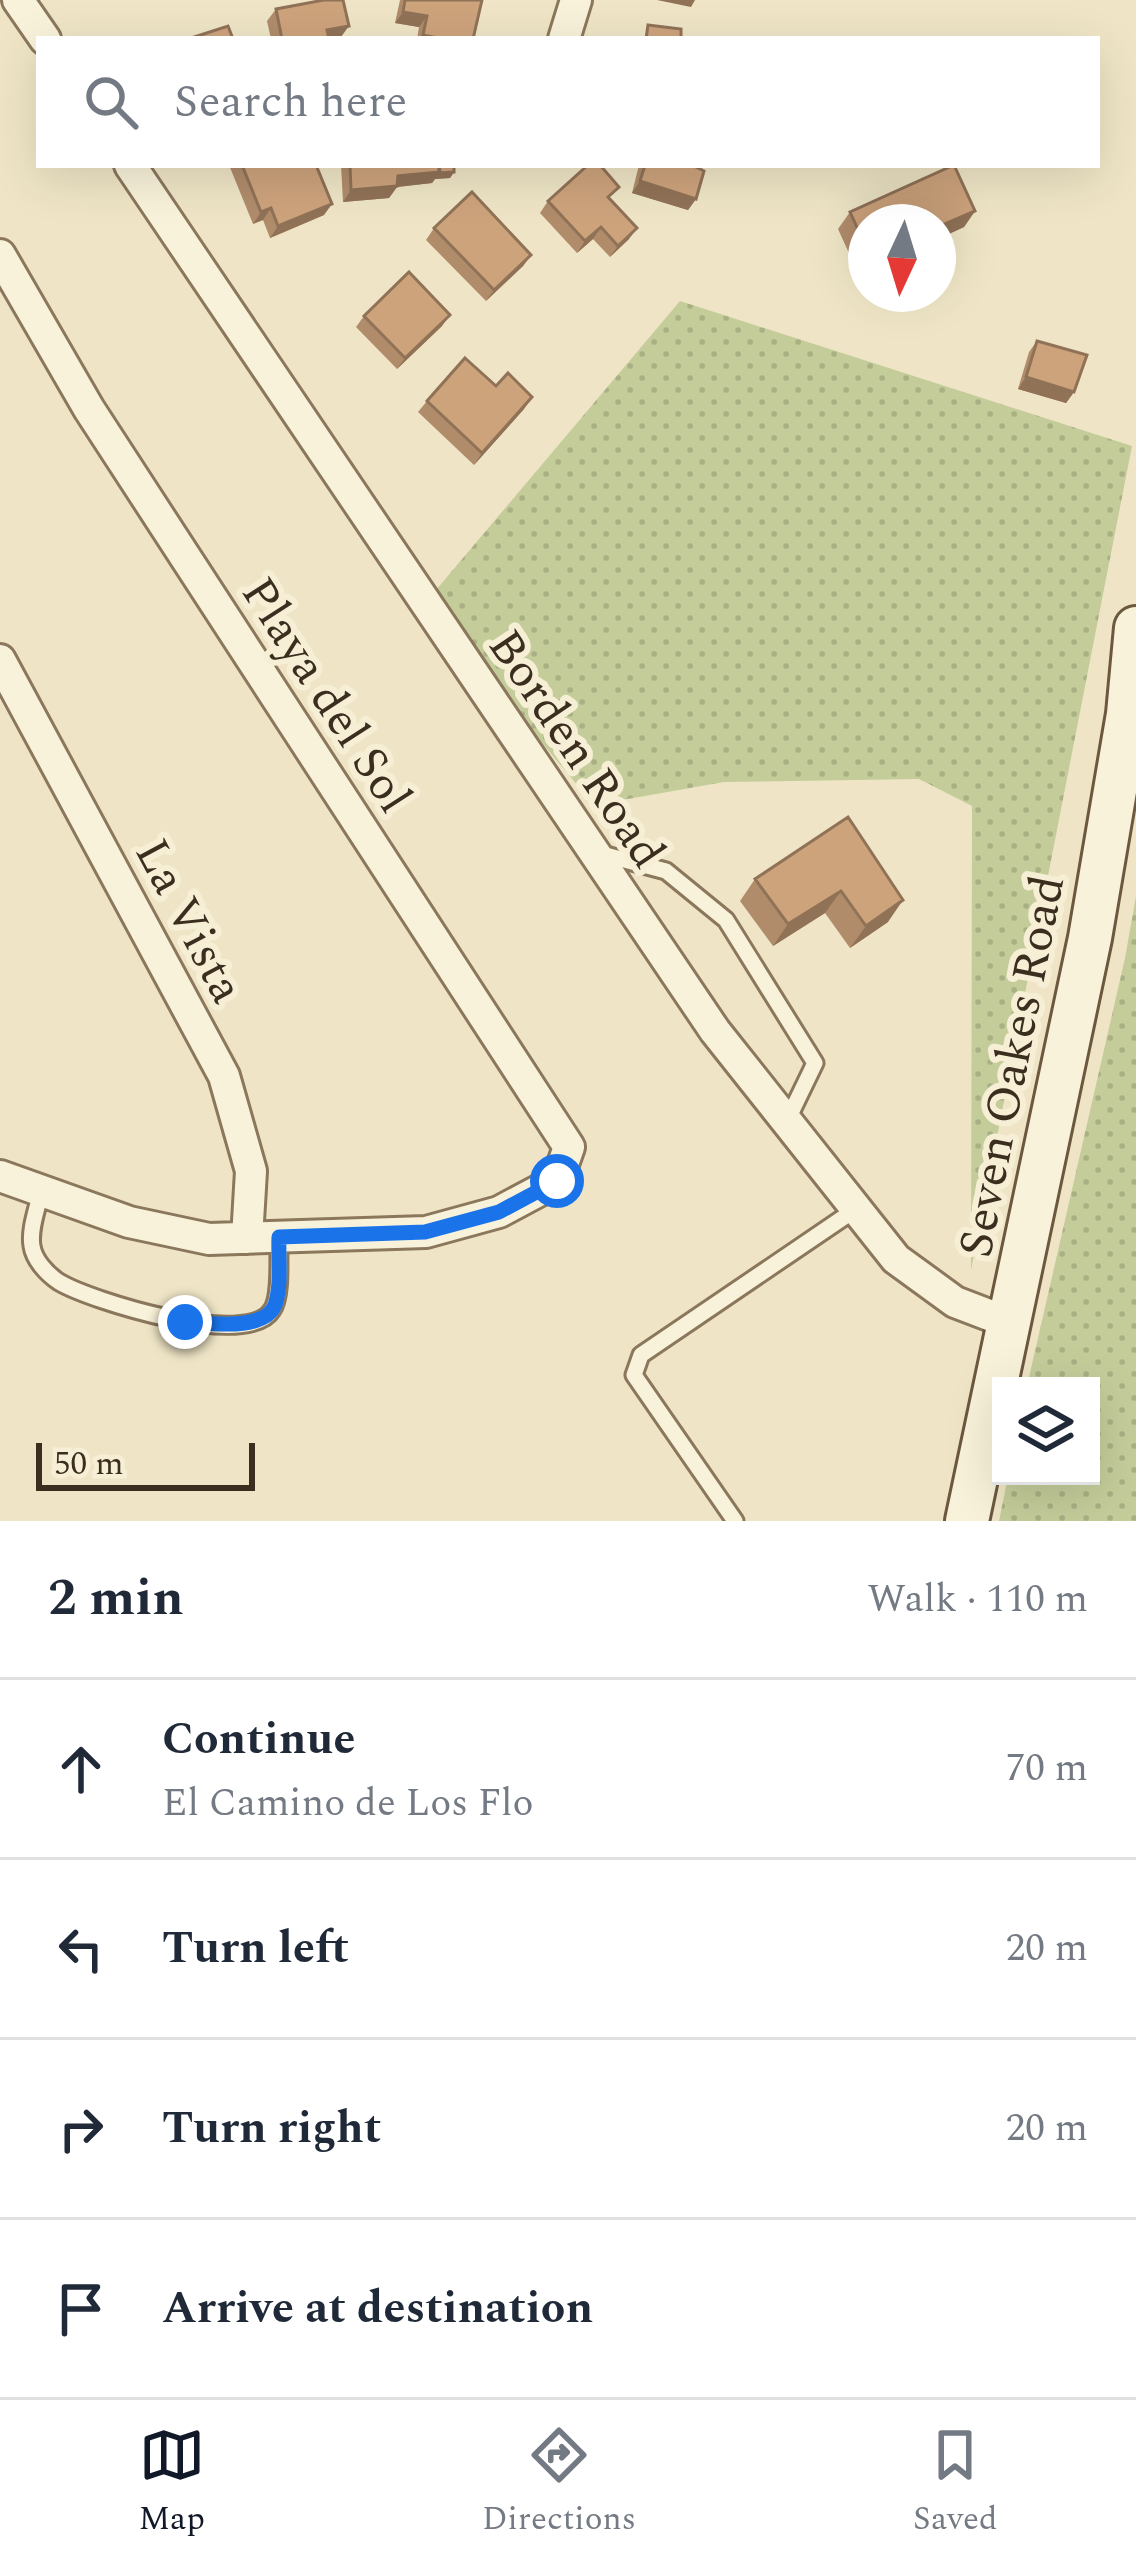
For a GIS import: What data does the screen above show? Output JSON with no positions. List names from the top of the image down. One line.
{"streets":{"street":["Playa del Sol","Borden Road","La Vista","Seven Oakes Road"]},"crossings":[["Borden Road","Seven Oakes Road"]],"scale_bar":"50 m","north":"bottom","page":{"search":"Search here","scale":"50 m","heading":["2 min","Walk · 110 m"],"list":[["Continue","El Camino de Los Flo","70 m"],["Turn left","20 m"],["Turn right","20 m"],"Arrive at destination"],"nav":["Map","Directions","Saved"]}}
